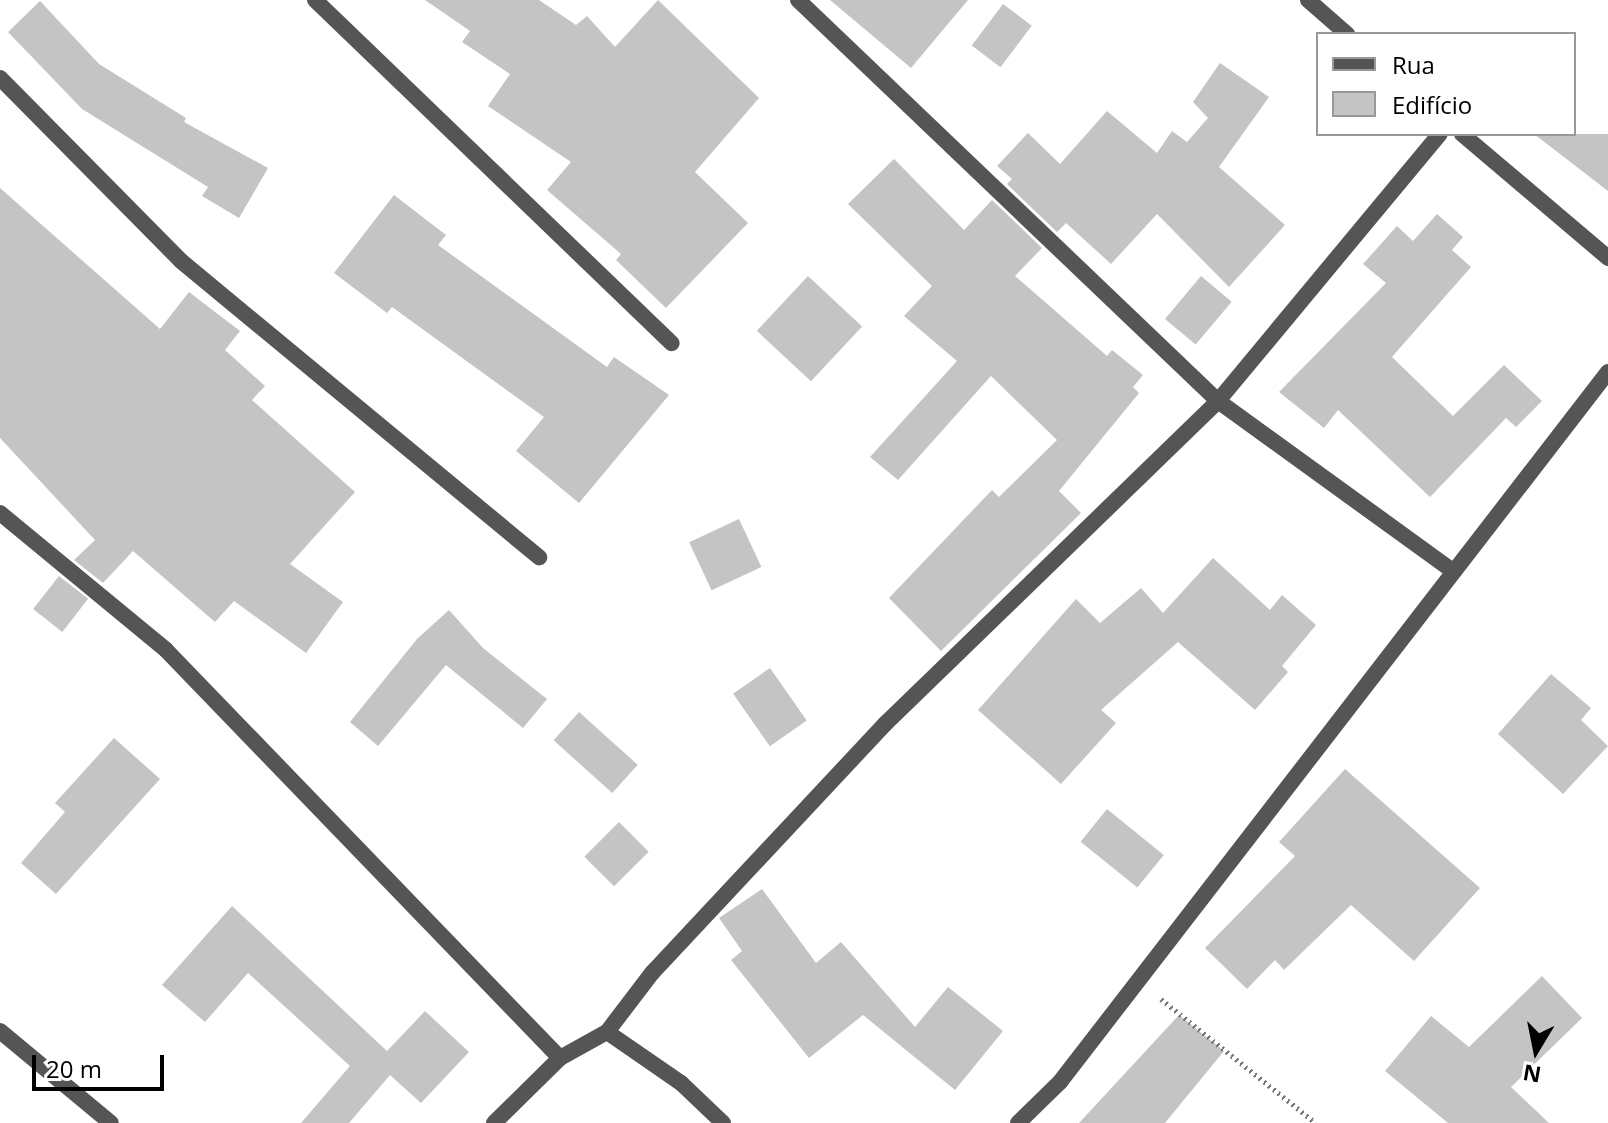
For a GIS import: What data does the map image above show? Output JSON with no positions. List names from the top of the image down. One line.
{"legend":["Rua","Edifício"],"scale_bar":"20 m","north":"bottom"}
